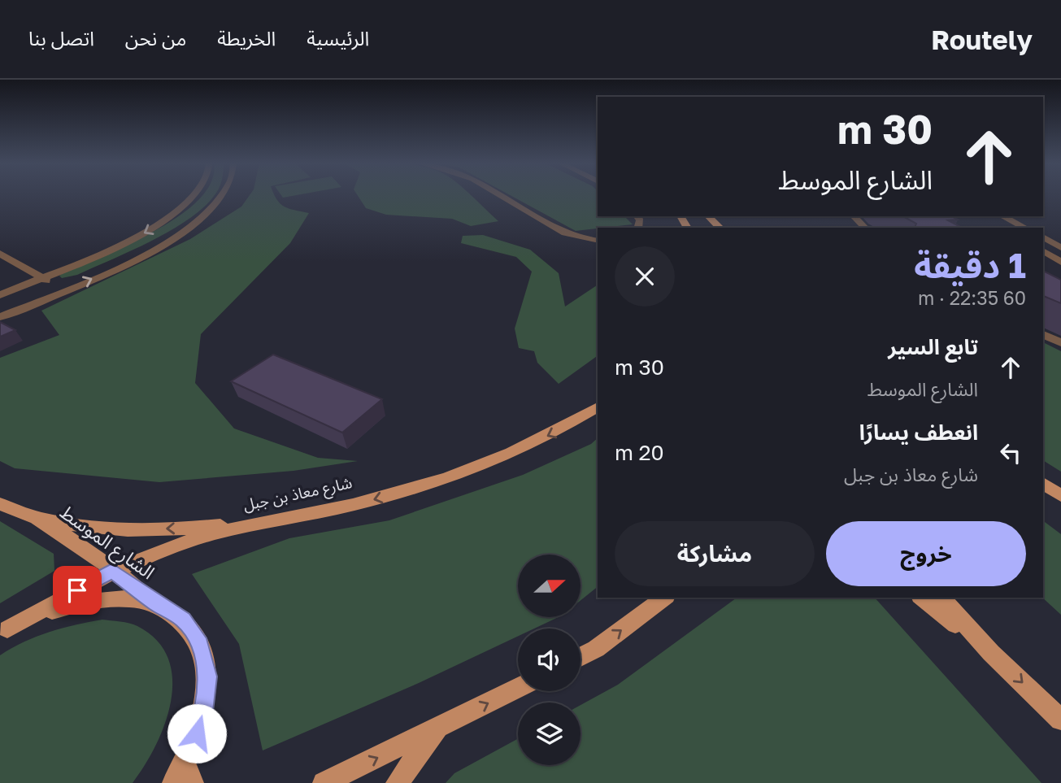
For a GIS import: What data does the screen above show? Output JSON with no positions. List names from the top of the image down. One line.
{"streets":{"main road":["شارع معاذ بن جبل","الشارع الموسط"]},"crossings":[["شارع معاذ بن جبل","الشارع الموسط"]],"one_way":["شارع معاذ بن جبل"],"north":"right","page":{"header":"Routely","nav":["الرئيسية","الخريطة","من نحن","اتصل بنا"],"turn":["30 m","الشارع الموسط"],"heading":["1 دقيقة","60 m · 22:35"],"list":[{"name":"تابع السير","note":"الشارع الموسط","value":"30 m"},{"name":"انعطف يسارًا","note":"شارع معاذ بن جبل","value":"20 m"}],"buttons":["خروج","مشاركة"]}}
